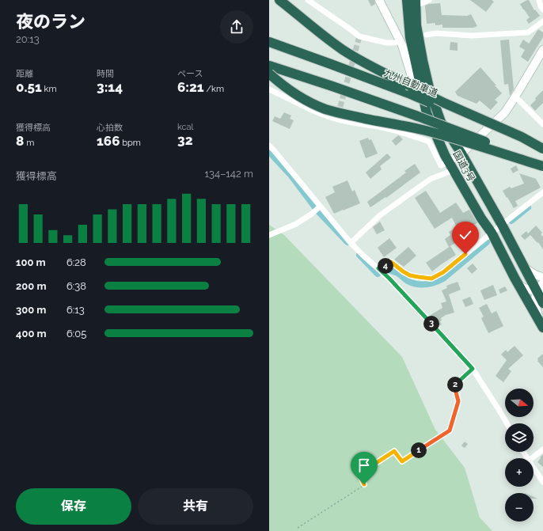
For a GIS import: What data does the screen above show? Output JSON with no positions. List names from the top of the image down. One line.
{"streets":{"highway":["九州自動車道","国道3号"]},"north":"right","page":{"heading":["夜のラン","20:13"],"stats":[["距離","0.51 km"],["時間","3:14"],["ペース","6:21 /km"],["獲得標高","8 m"],["心拍数","166 bpm"],["kcal","32"]],"chart":["獲得標高","134–142 m"],"list":[{"name":"100 m","note":"6:28"},{"name":"200 m","note":"6:38"},{"name":"300 m","note":"6:13"},{"name":"400 m","note":"6:05"}],"pins":["4","3","2","1"],"map_buttons":["+","−"],"buttons":["保存","共有"]}}
